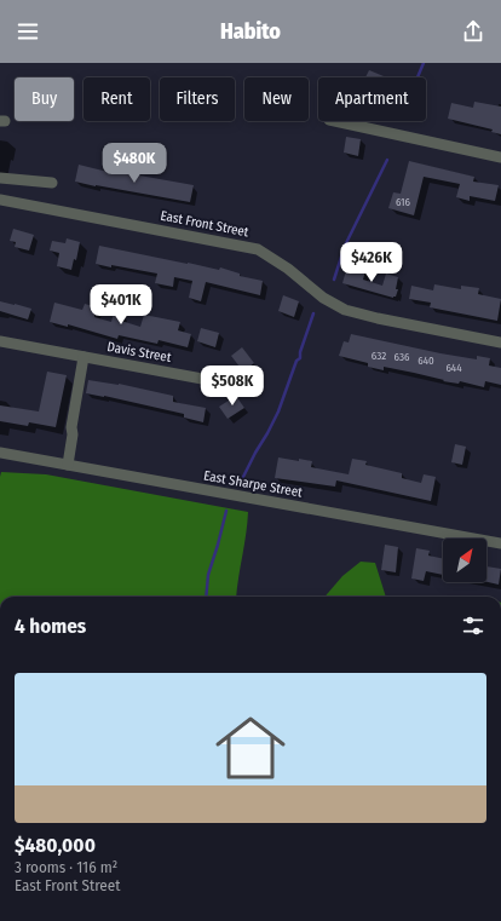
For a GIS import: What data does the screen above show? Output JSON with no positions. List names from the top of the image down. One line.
{"streets":{"street":["East Front Street","Davis Street","East Sharpe Street"]},"house_numbers":["616","632","636","640","644"],"north":"top right","page":{"header":"Habito","chip":["Buy","Rent","Filters","New","Apartment"],"price":["$480K","$426K","$401K","$508K"],"heading":"4 homes","list":[{"name":"$480,000","note":"3 rooms · 116 m² · East Front Street"}]}}
